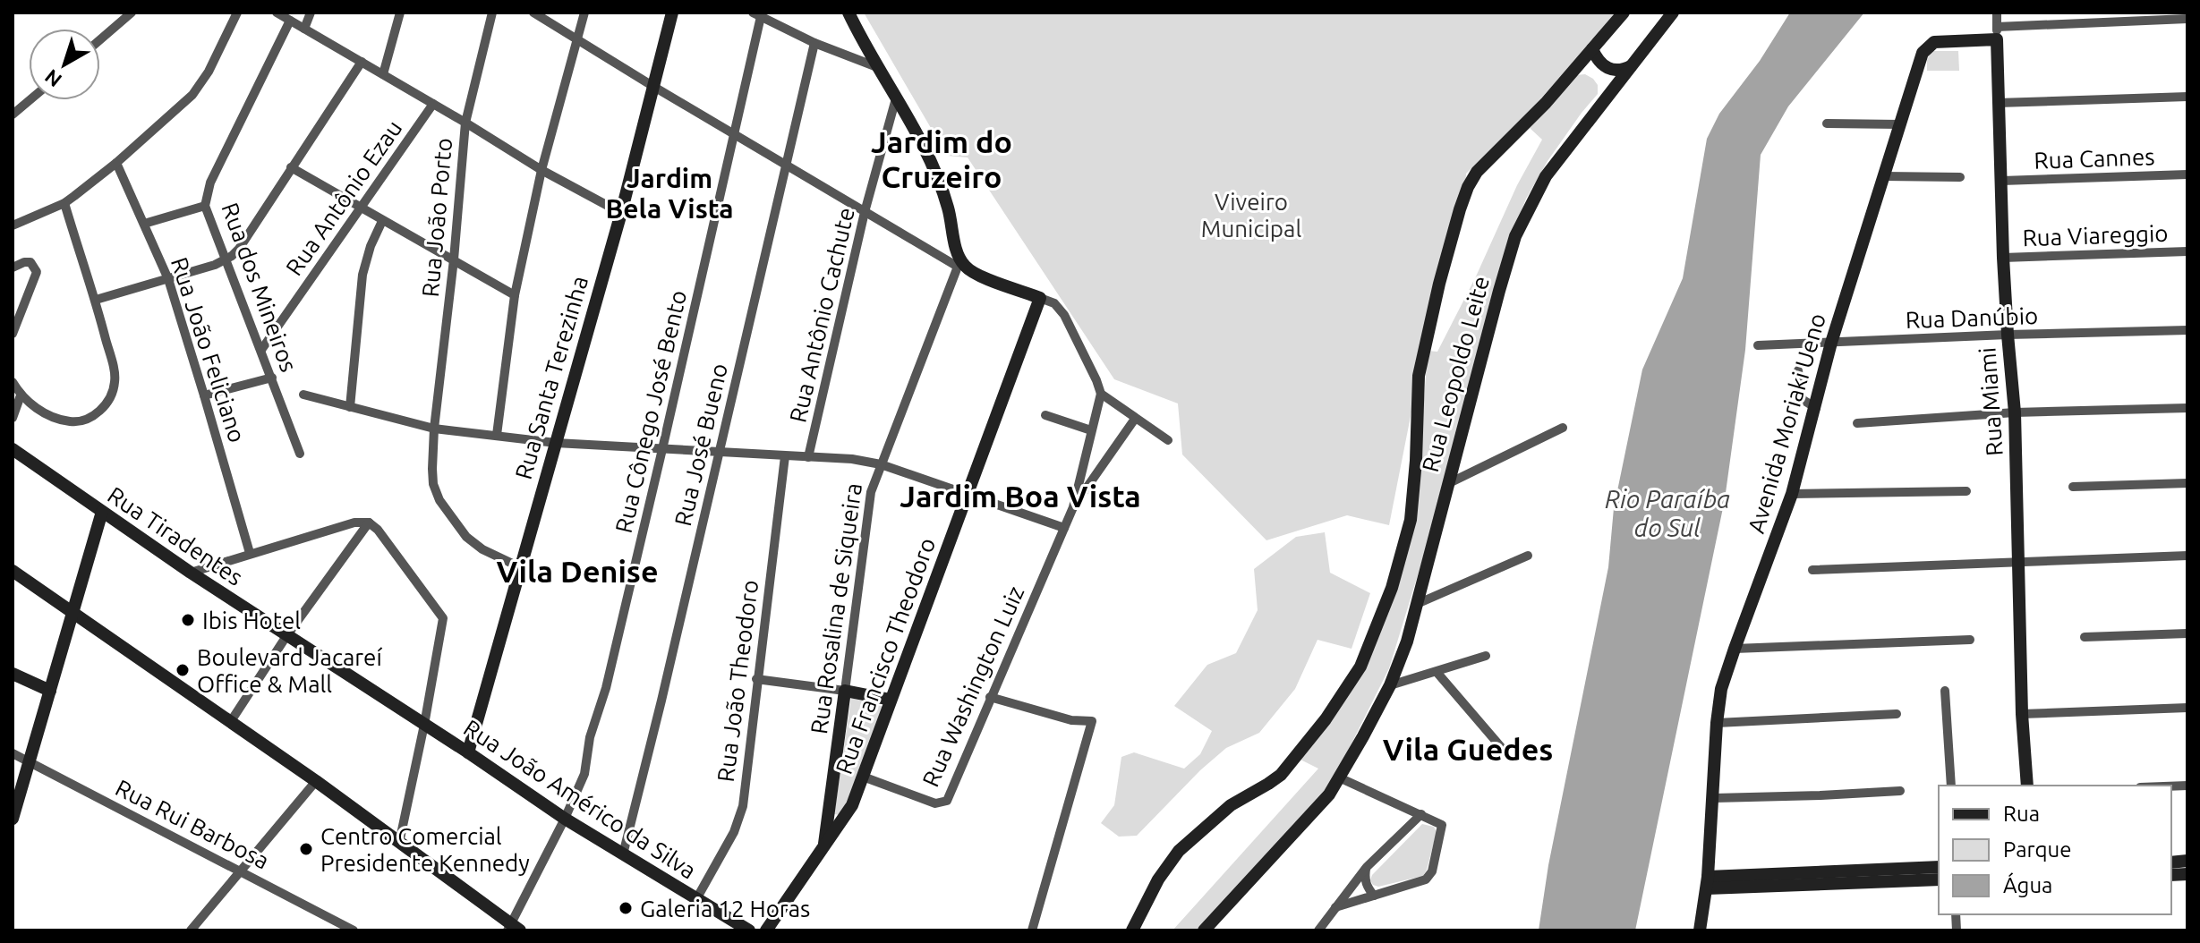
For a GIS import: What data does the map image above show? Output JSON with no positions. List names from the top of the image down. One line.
{"streets":{"main road":["Rua Leopoldo Leite","Rua Santa Terezinha","Rua Miami","Avenida Moriaki Ueno","Rua Tiradentes","Rua Rosalina de Siqueira","Rua Francisco Theodoro","Rua João Américo da Silva"],"street":["Rua Cannes","Rua Antônio Ezau","Rua João Porto","Rua Viareggio","Rua dos Mineiros","Rua Antônio Cachute","Rua Danúbio","Rua João Feliciano","Rua Cônego José Bento","Rua José Bueno","Rua João Theodoro","Rua Washington Luiz","Rua Rui Barbosa"]},"crossings":[["Rua Cannes","Rua Miami"],["Rua Antônio Ezau","Rua dos Mineiros"],["Rua João Porto","Rua Santa Terezinha"],["Rua Viareggio","Rua Miami"],["Rua Danúbio","Rua Miami"],["Rua Danúbio","Avenida Moriaki Ueno"],["Rua Santa Terezinha","Rua João Américo da Silva"],["Rua Miami","Avenida Moriaki Ueno"],["Rua Cônego José Bento","Rua João Américo da Silva"],["Rua José Bueno","Rua João Américo da Silva"],["Rua Tiradentes","Rua João Américo da Silva"],["Rua Rosalina de Siqueira","Rua Francisco Theodoro"],["Rua Francisco Theodoro","Rua Washington Luiz"],["Rua João Theodoro","Rua João Américo da Silva"]],"districts":["Jardim do Cruzeiro","Jardim Bela Vista","Jardim Boa Vista","Vila Denise","Vila Guedes"],"water":["Rio Paraíba do Sul"],"parks":["Viveiro Municipal"],"places":["Ibis Hotel","Boulevard Jacareí Office & Mall","Centro Comercial Presidente Kennedy","Galeria 12 Horas"],"legend":["Rua","Parque","Água"],"north":"bottom left"}
